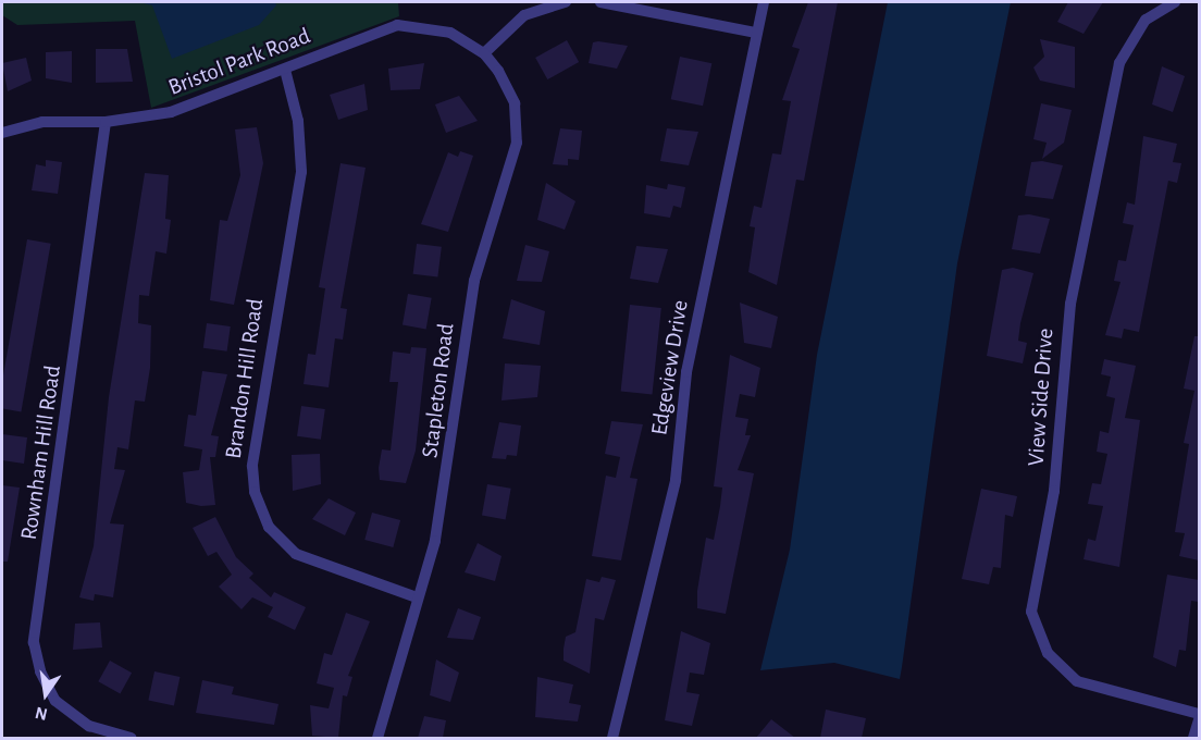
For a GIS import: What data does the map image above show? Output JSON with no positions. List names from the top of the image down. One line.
{"streets":{"street":["Bristol Park Road","Edgeview Drive","Brandon Hill Road","Stapleton Road","View Side Drive","Rownham Hill Road"]},"crossings":[["Bristol Park Road","Brandon Hill Road"],["Bristol Park Road","Stapleton Road"],["Bristol Park Road","Rownham Hill Road"],["Brandon Hill Road","Stapleton Road"]],"north":"bottom"}
